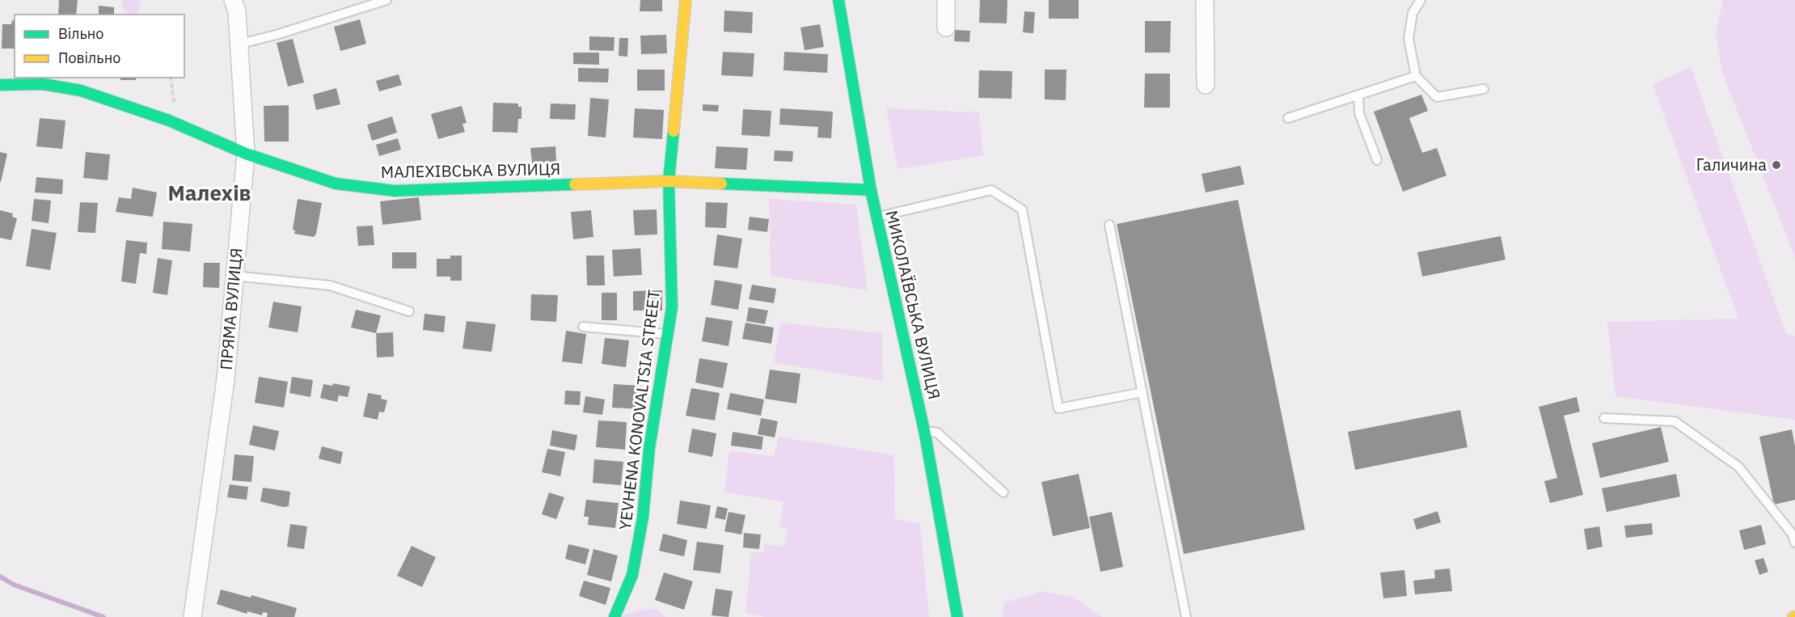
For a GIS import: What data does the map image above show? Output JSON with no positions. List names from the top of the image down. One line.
{"streets":{"street":["МАЛЕХІВСЬКА ВУЛИЦЯ","МИКОЛАЇВСЬКА ВУЛИЦЯ","ПРЯМА ВУЛИЦЯ","YEVHENA KONOVALTSIA STREET"]},"crossings":[["МАЛЕХІВСЬКА ВУЛИЦЯ","МИКОЛАЇВСЬКА ВУЛИЦЯ"],["МАЛЕХІВСЬКА ВУЛИЦЯ","ПРЯМА ВУЛИЦЯ"],["МАЛЕХІВСЬКА ВУЛИЦЯ","YEVHENA KONOVALTSIA STREET"]],"districts":["Малехів"],"places":["Галичина"],"legend":["Вільно","Повільно"]}
